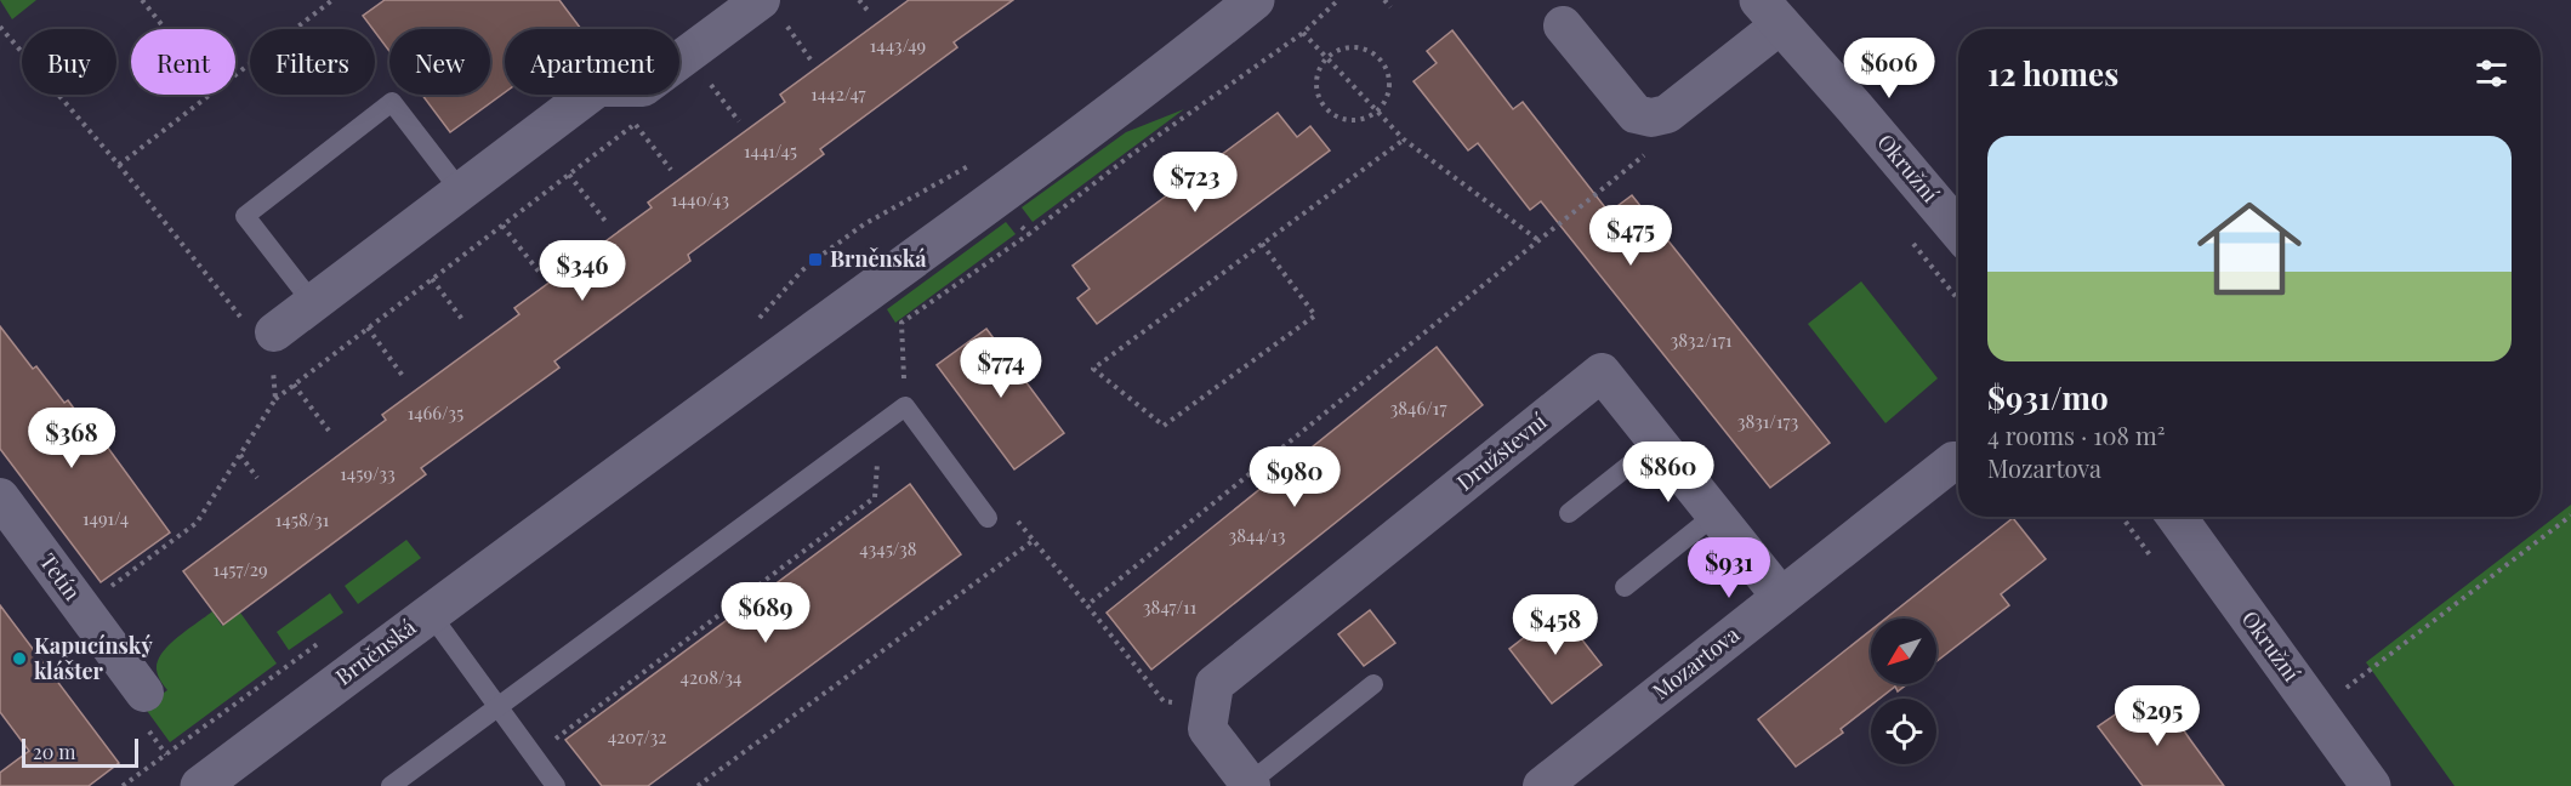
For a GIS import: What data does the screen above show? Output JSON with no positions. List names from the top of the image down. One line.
{"streets":{"main road":["Okružní","Brněnská"],"street":["Družstevní","Tetín","Mozartova"]},"crossings":[["Družstevní","Mozartova"]],"places":{"transit":["Brněnská"],"other":["Kapucínský klášter"]},"house_numbers":["1443/49","1442/47","1441/45","1440/43","3832/171","3846/17","1466/35","3831/173","1459/33","1491/4","1458/31","3844/13","4345/38","1457/29","3847/11","4208/34","4207/32"],"scale_bar":"20 m","north":"bottom left","page":{"chip":["Buy","Rent","Filters","New","Apartment"],"heading":"12 homes","price":["$606","$723","$475","$346","$774","$368","$860","$980","$931","$689","$458","$295"],"list":[{"name":"$931/mo","note":"4 rooms · 108 m² · Mozartova"}],"scale":"20 m"}}
